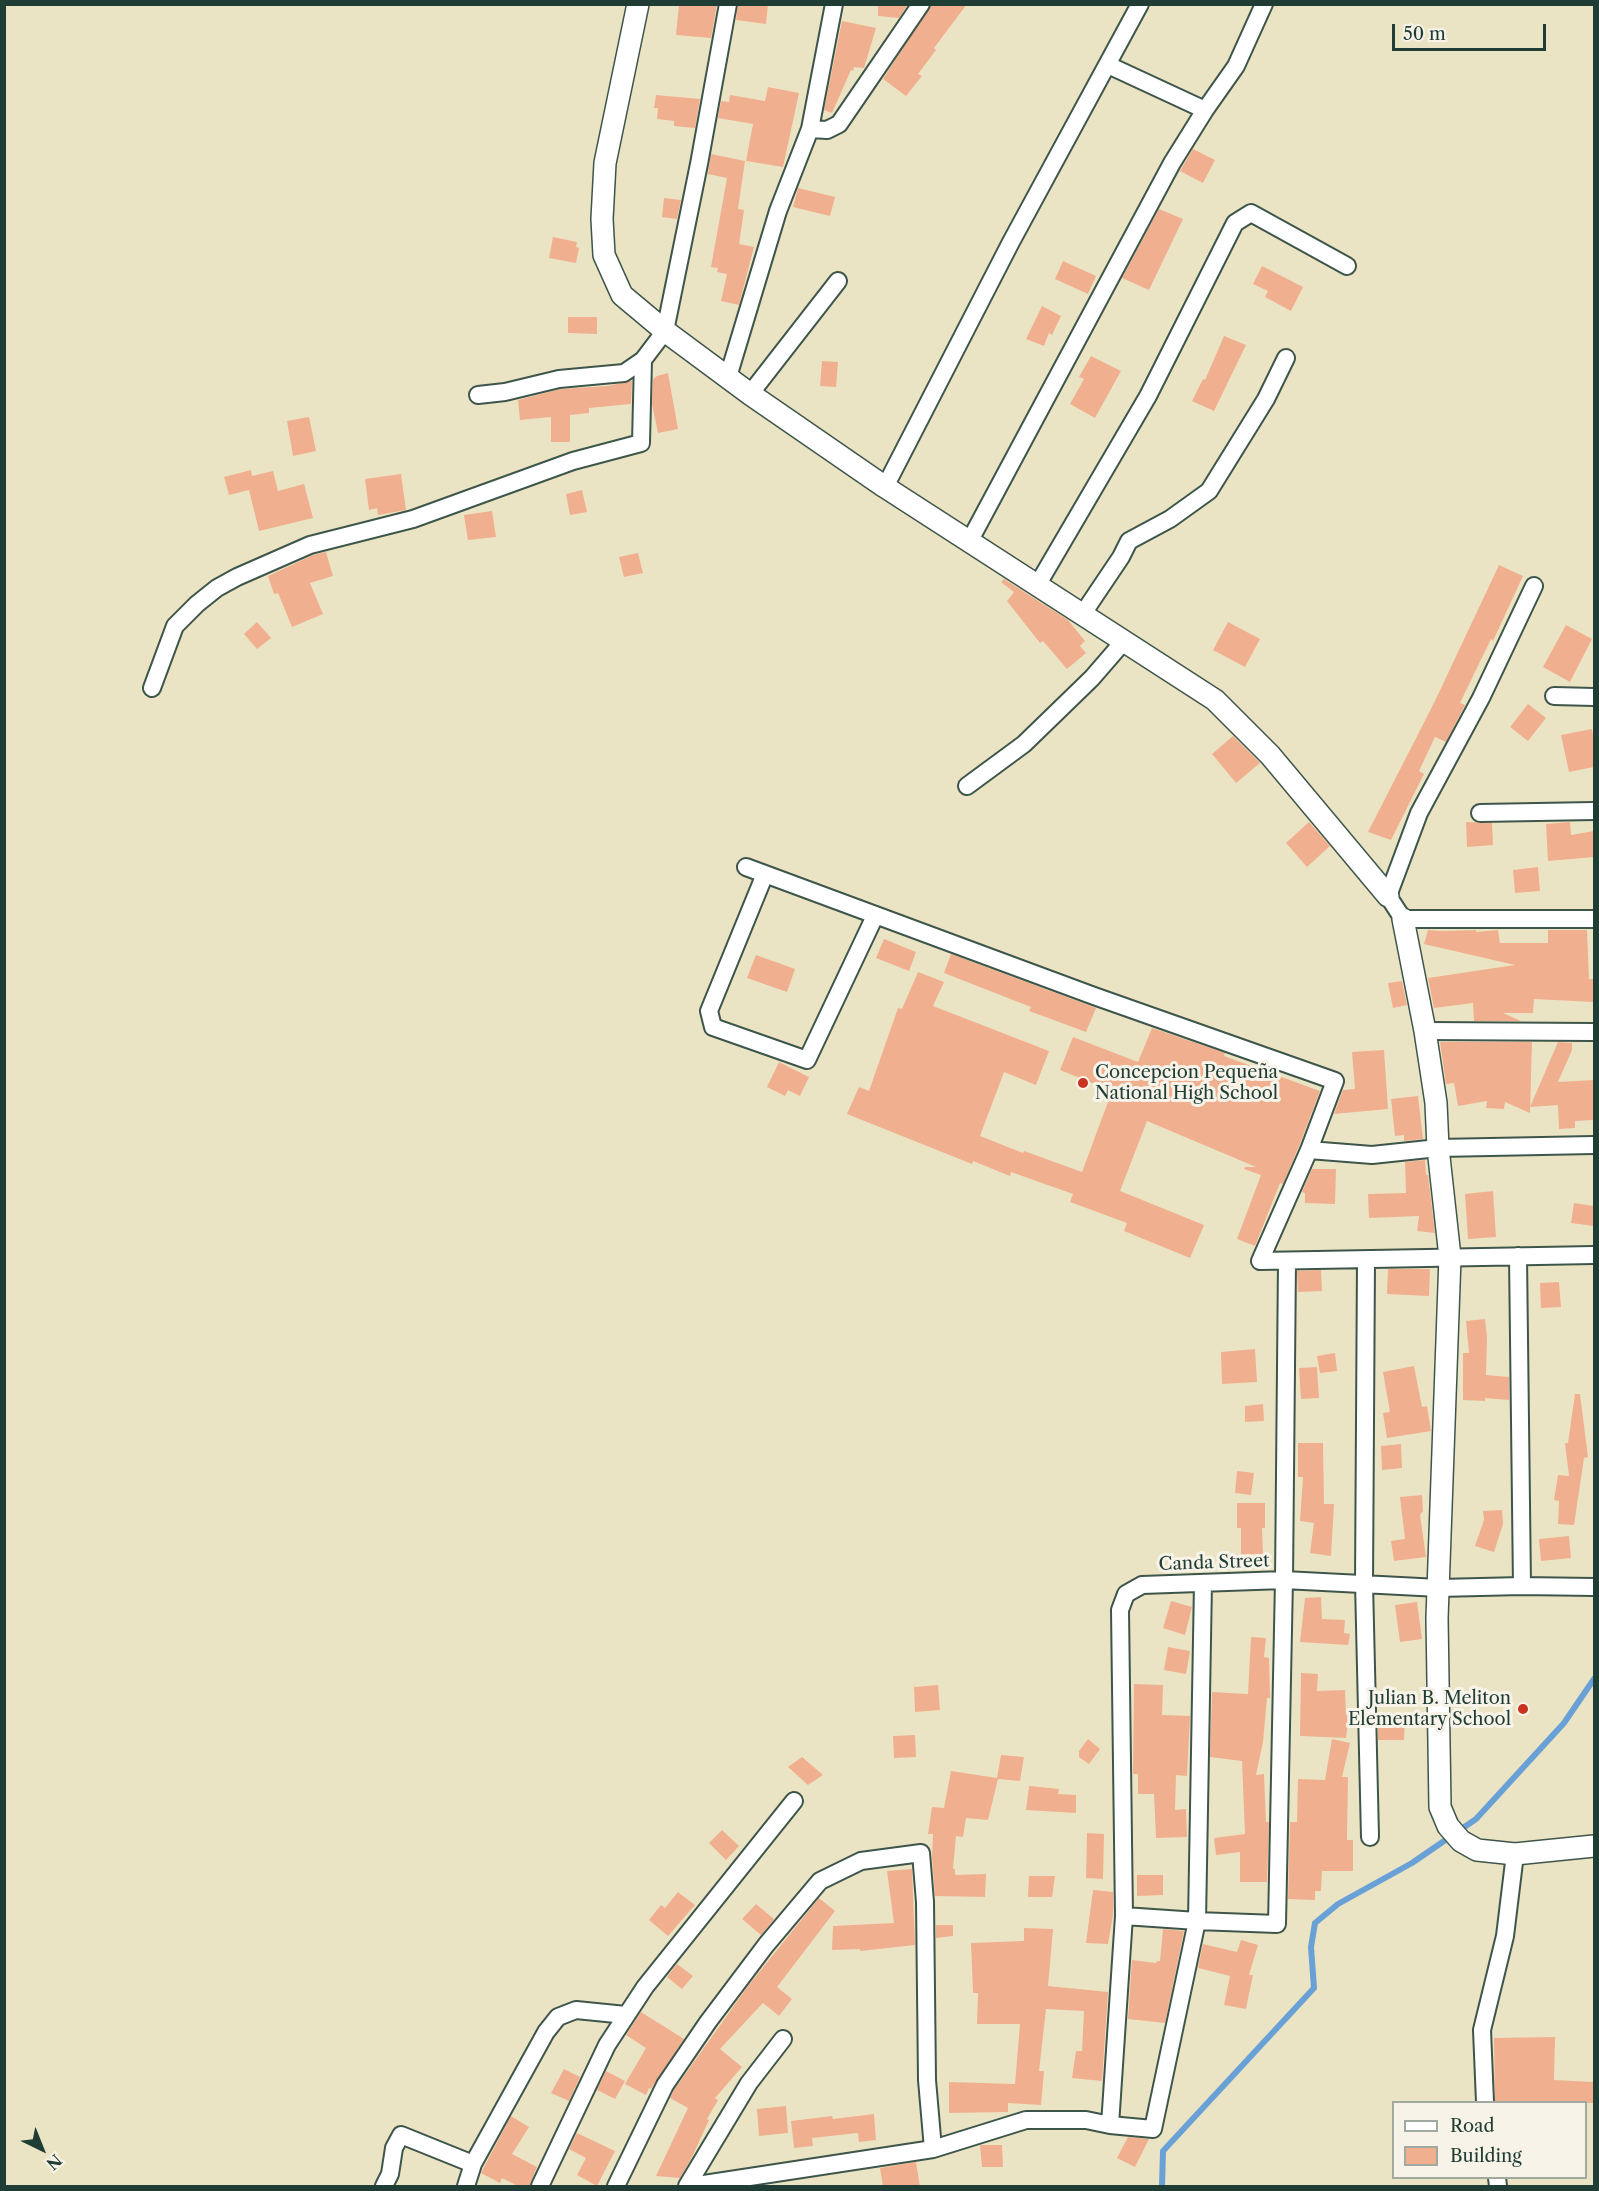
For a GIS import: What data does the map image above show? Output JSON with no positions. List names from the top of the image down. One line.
{"streets":{"street":["Canda Street"]},"places":["Concepcion Pequeña National High School","Julian B. Meliton Elementary School"],"legend":["Road","Building"],"scale_bar":"50 m","north":"bottom right"}
